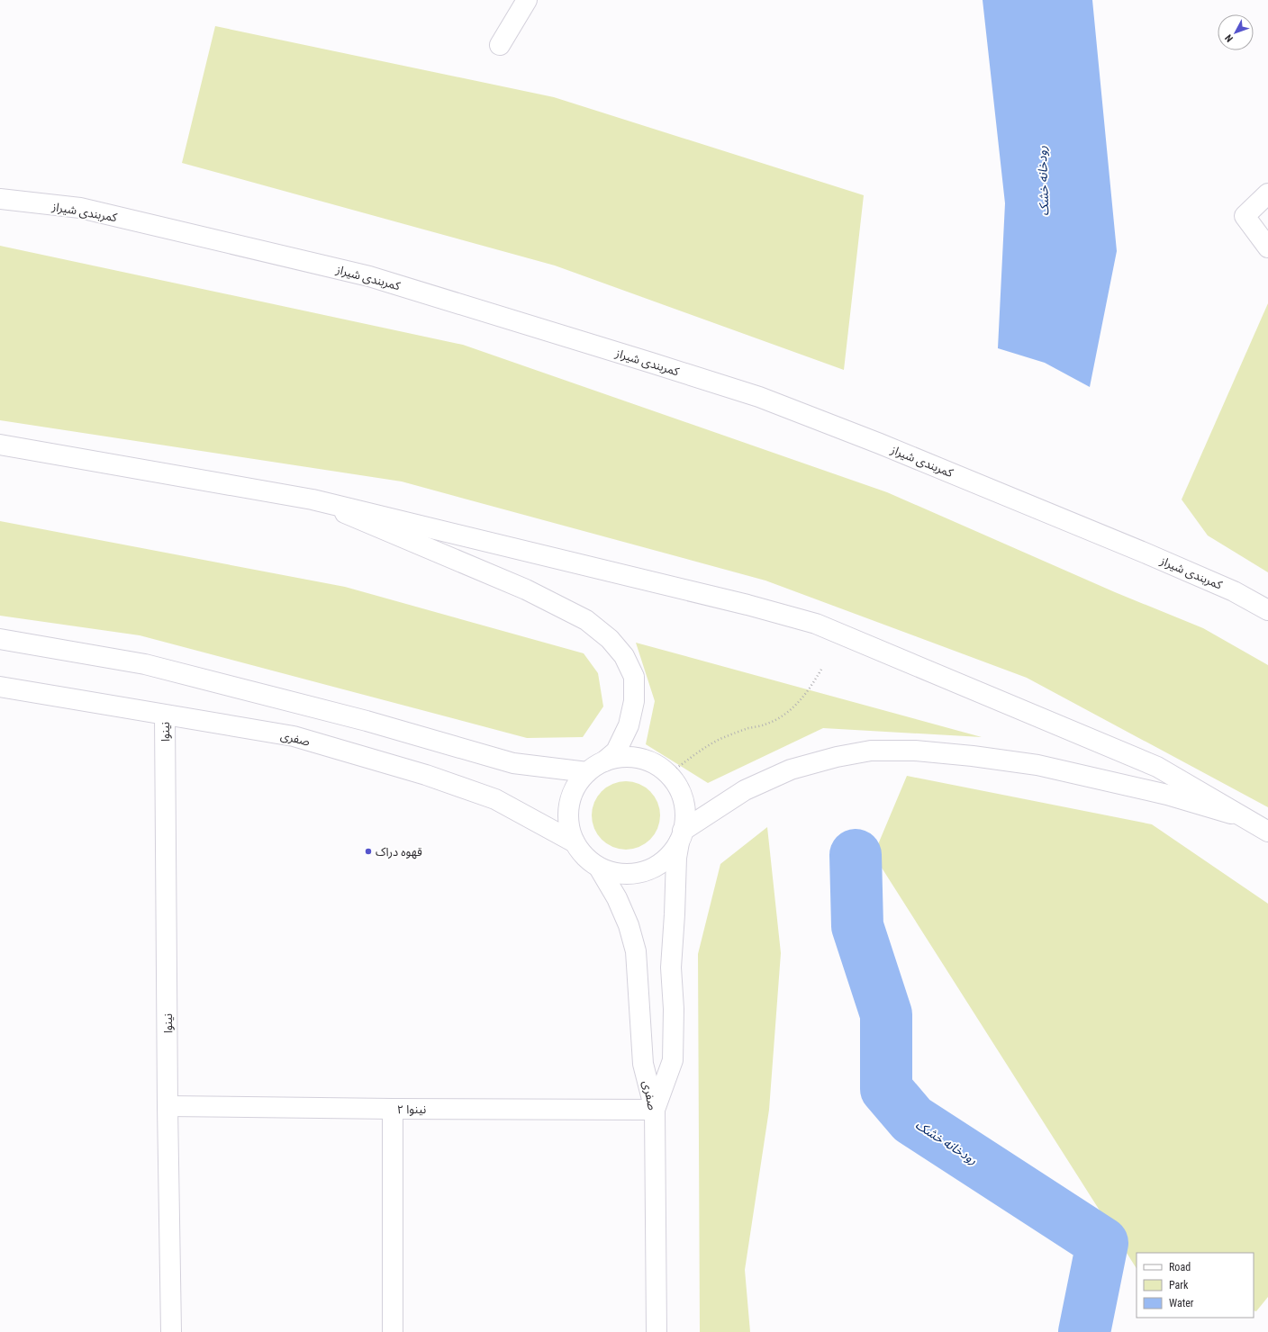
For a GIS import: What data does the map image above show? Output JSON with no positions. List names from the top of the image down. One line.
{"streets":{"main road":["کمربندی شیراز","نینوا","صفری","۲ نینوا"]},"crossings":[["نینوا","صفری"],["نینوا","۲ نینوا"],["صفری","۲ نینوا"]],"water":["رودخانه خشک"],"places":["قهوه دراک"],"legend":["Road","Park","Water"],"north":"bottom left"}
